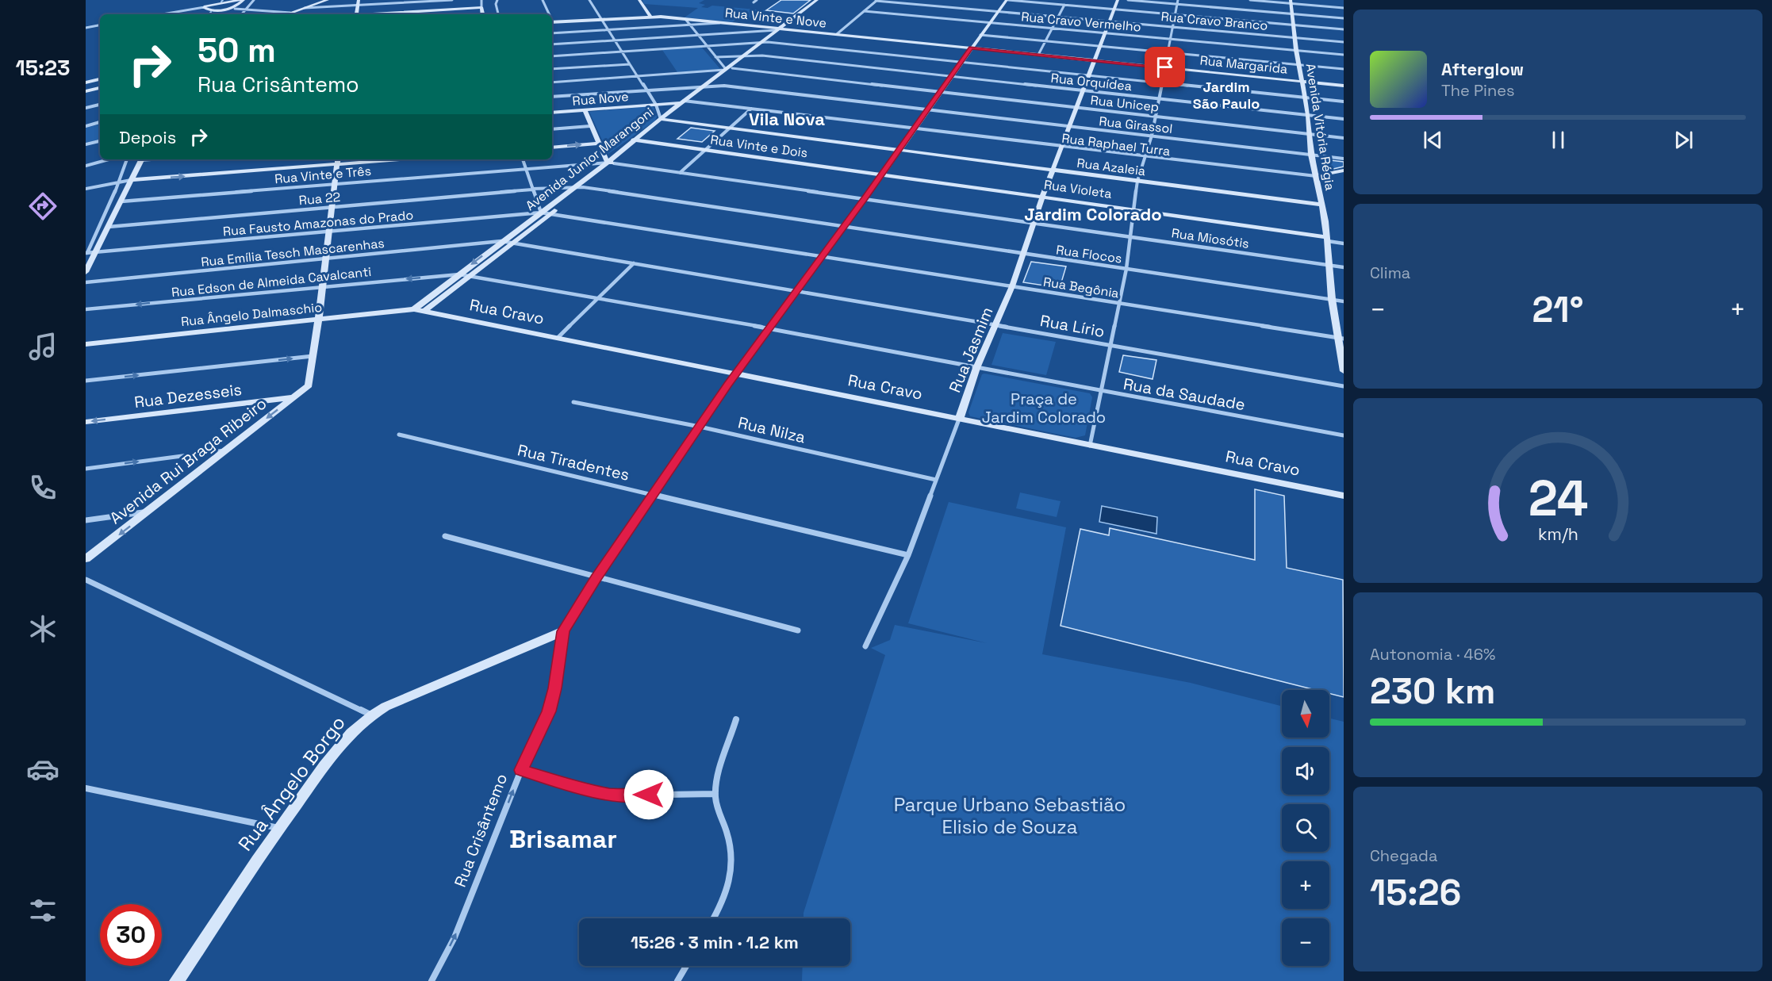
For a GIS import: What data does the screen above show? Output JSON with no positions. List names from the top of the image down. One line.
{"streets":{"street":["Rua Vinte e Nove","Rua Cravo Branco","Rua Cravo Vermelho","Rua Margarida","Rua Orquídea","Rua Nove","Rua Unicep","Rua Girassol","Avenida Vitória Régia","Rua Raphael Turra","Rua Vinte e Dois","Avenida Junior Marangoni","Rua Azaleia","Rua Vinte e Três","Rua Violeta","Rua 22","Rua Fausto Amazonas do Prado","Rua Miosótis","Rua Emília Tesch Mascarenhas","Rua Flocos","Rua Edson de Almeida Cavalcanti","Rua Begônia","Rua Cravo","Rua Ângelo Dalmaschio","Rua Lírio","Rua Jasmim","Rua da Saudade","Rua Dezesseis","Rua Nilza","Avenida Rui Braga Ribeiro","Rua Tiradentes","Rua Ângelo Borgo","Rua Crisântemo"]},"crossings":[["Rua Vinte e Nove","Rua Margarida"],["Rua Vinte e Nove","Avenida Junior Marangoni"],["Rua Vinte e Nove","Rua Crisântemo"],["Rua Cravo Branco","Avenida Vitória Régia"],["Rua Cravo Branco","Rua Jasmim"],["Rua Cravo Branco","Rua Crisântemo"],["Rua Cravo Vermelho","Avenida Vitória Régia"],["Rua Cravo Vermelho","Rua Jasmim"],["Rua Cravo Vermelho","Rua Crisântemo"],["Rua Margarida","Avenida Vitória Régia"],["Rua Margarida","Rua Jasmim"],["Rua Margarida","Rua Crisântemo"],["Rua Orquídea","Avenida Vitória Régia"],["Rua Orquídea","Avenida Junior Marangoni"],["Rua Orquídea","Rua Jasmim"],["Rua Orquídea","Rua Crisântemo"],["Rua Nove","Rua Raphael Turra"],["Rua Nove","Avenida Junior Marangoni"],["Rua Unicep","Avenida Vitória Régia"],["Rua Unicep","Avenida Junior Marangoni"],["Rua Unicep","Rua Jasmim"],["Rua Unicep","Rua Crisântemo"],["Rua Girassol","Avenida Vitória Régia"],["Rua Girassol","Avenida Junior Marangoni"],["Rua Girassol","Rua Jasmim"],["Rua Girassol","Rua Crisântemo"],["Avenida Vitória Régia","Rua Raphael Turra"],["Avenida Vitória Régia","Rua Azaleia"],["Avenida Vitória Régia","Rua Violeta"],["Avenida Vitória Régia","Rua Miosótis"],["Avenida Vitória Régia","Rua Flocos"],["Avenida Vitória Régia","Rua Begônia"],["Rua Raphael Turra","Avenida Junior Marangoni"],["Rua Raphael Turra","Rua Jasmim"],["Rua Raphael Turra","Rua Crisântemo"],["Rua Vinte e Dois","Avenida Junior Marangoni"],["Rua Vinte e Dois","Rua Violeta"],["Rua Vinte e Dois","Rua Crisântemo"],["Avenida Junior Marangoni","Rua Vinte e Três"],["Avenida Junior Marangoni","Rua 22"],["Avenida Junior Marangoni","Rua Fausto Amazonas do Prado"],["Avenida Junior Marangoni","Rua Emília Tesch Mascarenhas"],["Avenida Junior Marangoni","Rua Flocos"],["Avenida Junior Marangoni","Rua Edson de Almeida Cavalcanti"],["Avenida Junior Marangoni","Rua Begônia"],["Avenida Junior Marangoni","Rua Cravo"],["Avenida Junior Marangoni","Rua Ângelo Dalmaschio"],["Rua Azaleia","Rua Jasmim"],["Rua Azaleia","Rua Crisântemo"],["Rua Vinte e Três","Rua Miosótis"],["Rua Violeta","Rua Jasmim"],["Rua Violeta","Rua Crisântemo"],["Rua 22","Rua Flocos"],["Rua Fausto Amazonas do Prado","Rua Begônia"],["Rua Miosótis","Rua Jasmim"],["Rua Miosótis","Rua Crisântemo"],["Rua Emília Tesch Mascarenhas","Rua Lírio"],["Rua Flocos","Rua Jasmim"],["Rua Flocos","Rua Crisântemo"],["Rua Edson de Almeida Cavalcanti","Rua da Saudade"],["Rua Begônia","Rua Jasmim"],["Rua Begônia","Rua Crisântemo"],["Rua Cravo","Rua Ângelo Dalmaschio"],["Rua Cravo","Rua Jasmim"],["Rua Cravo","Rua Crisântemo"],["Rua Lírio","Rua Jasmim"],["Rua Lírio","Rua Crisântemo"],["Rua Jasmim","Rua da Saudade"],["Rua Jasmim","Rua Nilza"],["Rua Jasmim","Rua Tiradentes"],["Rua da Saudade","Rua Crisântemo"],["Rua Dezesseis","Avenida Rui Braga Ribeiro"],["Rua Nilza","Rua Crisântemo"],["Rua Tiradentes","Rua Crisântemo"],["Rua Ângelo Borgo","Rua Crisântemo"]],"one_way":["Rua Edson de Almeida Cavalcanti","Avenida Rui Braga Ribeiro"],"districts":["Jardim São Paulo","Vila Nova","Jardim Colorado","Brisamar"],"parks":["Praça de Jardim Colorado","Parque Urbano Sebastião Elisio de Souza"],"north":"bottom","page":{"tabs":"15:23","turn":["50 m","Rua Crisântemo"],"song":["Afterglow","The Pines"],"then":"Depois","tile":["Clima",["Autonomia · 46%","230 km"],["Chegada","15:26"]],"heat":["−","21°","+"],"map_buttons":["+","−"],"limit":"30","trip":"15:26 · 3 min · 1.2 km","gauge":["24","km/h"]}}
